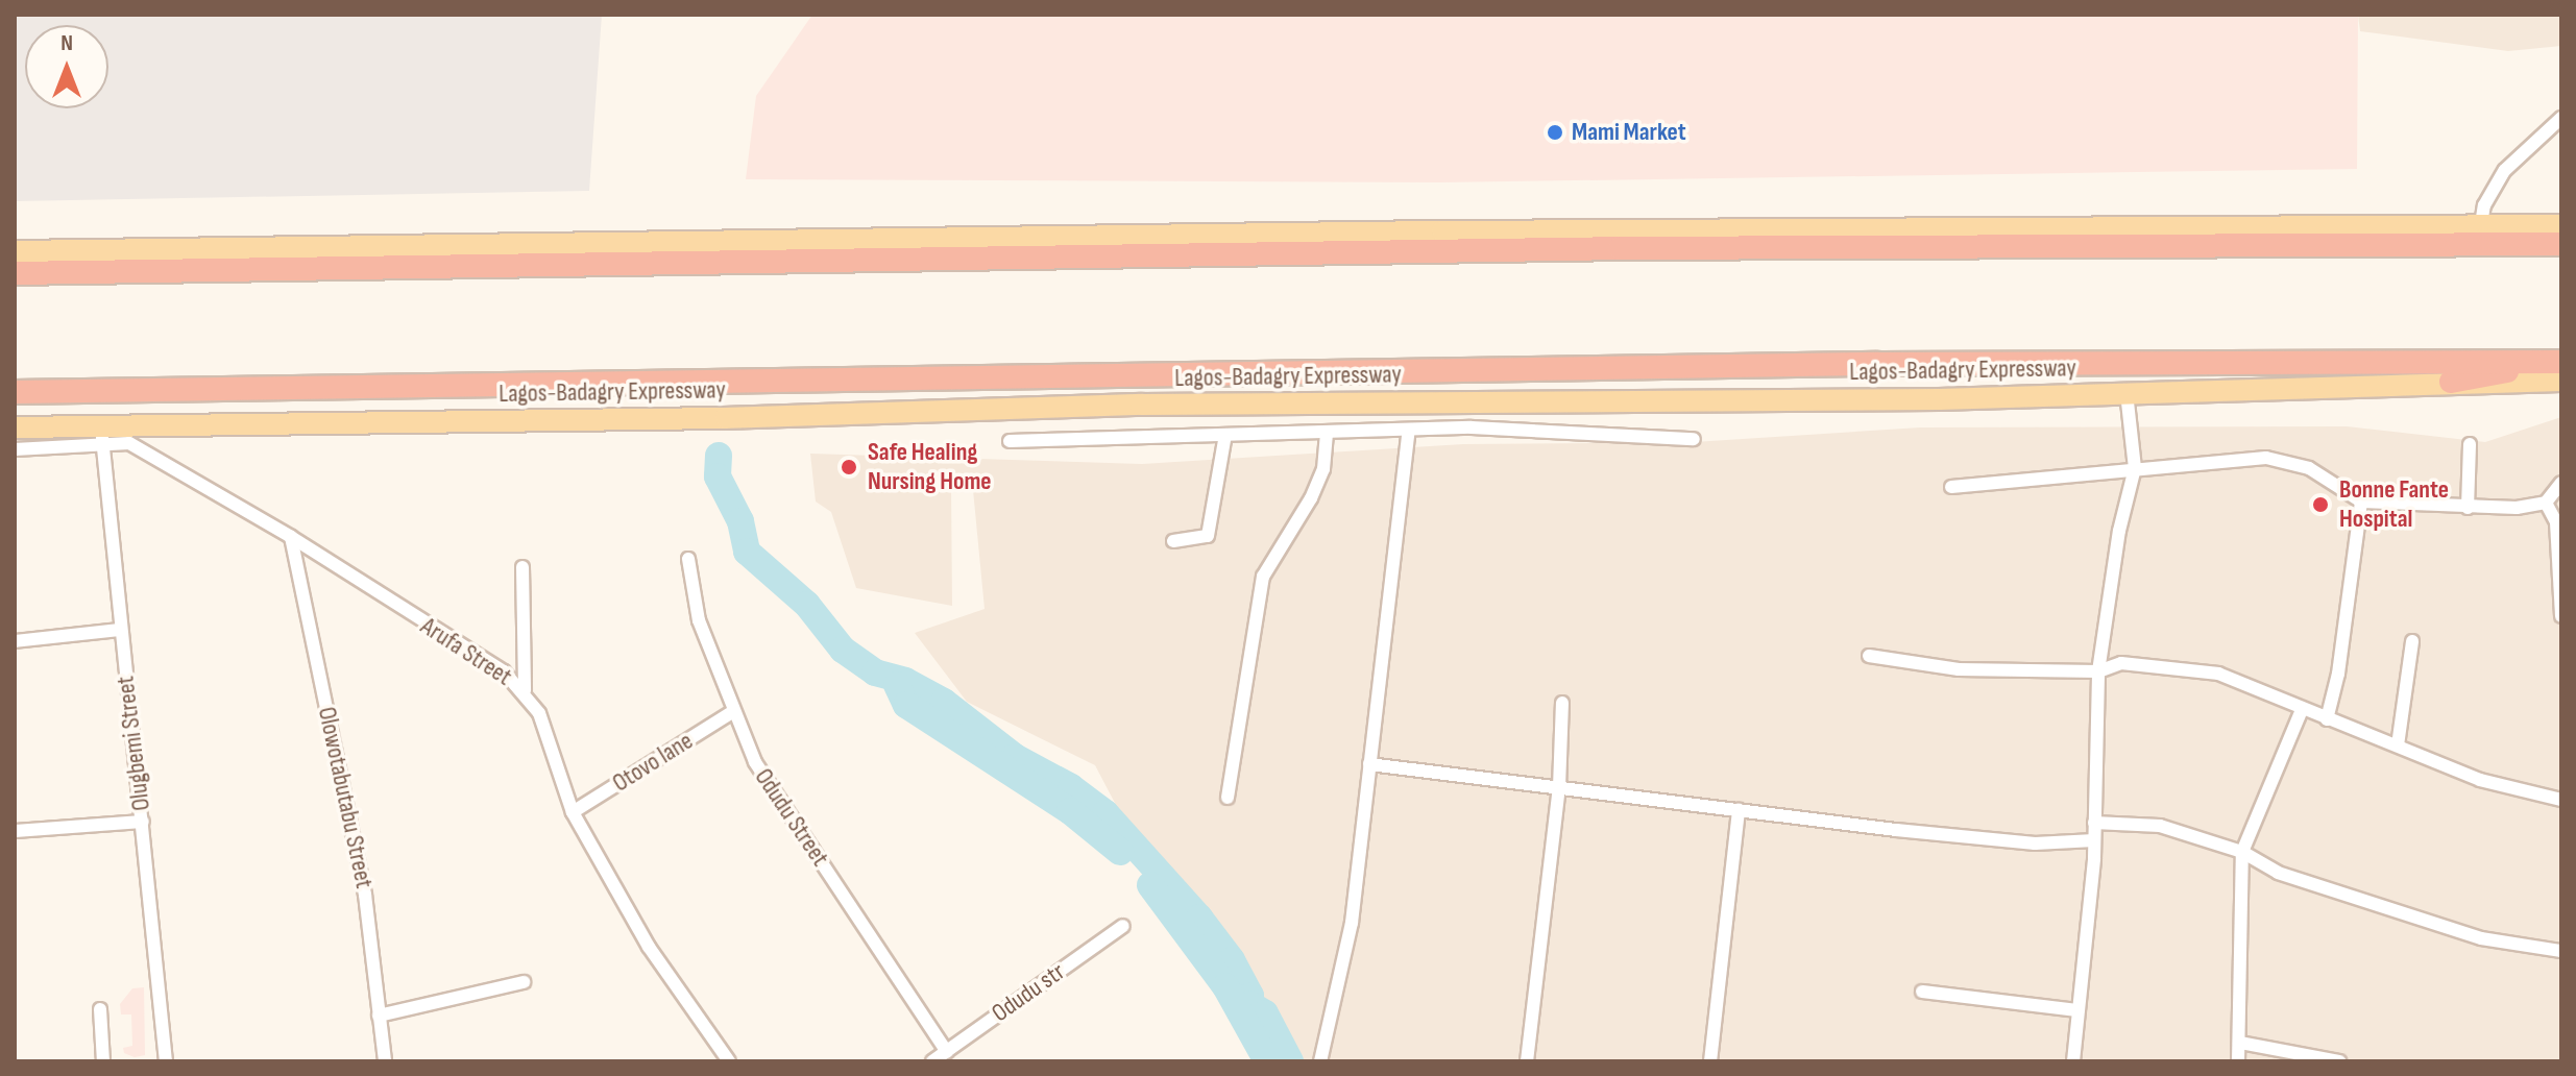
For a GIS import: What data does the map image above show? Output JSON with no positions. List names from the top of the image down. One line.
{"streets":{"highway":["Lagos-Badagry Expressway"],"street":["Arufa Street","Olugbemi Street","Otovo lane","Olowotabutabu Street","Odudu Street","Odudu str"]},"crossings":[["Lagos-Badagry Expressway","Arufa Street"],["Lagos-Badagry Expressway","Olugbemi Street"],["Arufa Street","Olugbemi Street"],["Arufa Street","Otovo lane"],["Arufa Street","Olowotabutabu Street"],["Otovo lane","Odudu Street"],["Odudu Street","Odudu str"]],"places":["Mami Market","Safe Healing Nursing Home","Bonne Fante Hospital"],"north":"top"}
